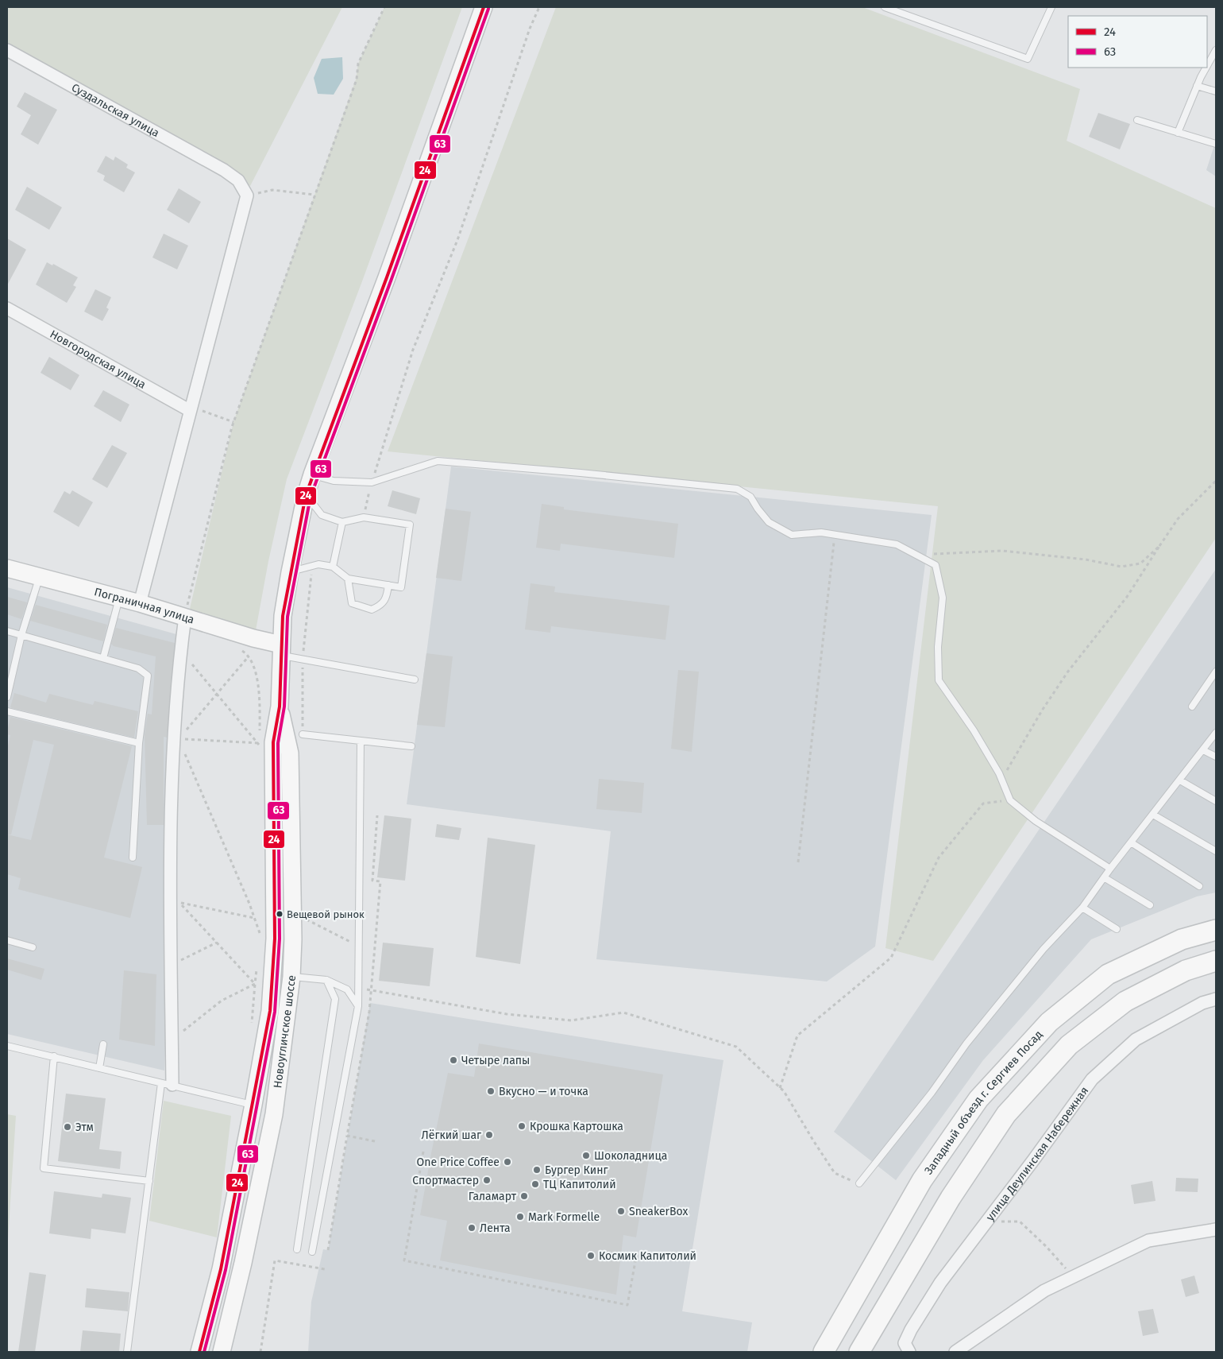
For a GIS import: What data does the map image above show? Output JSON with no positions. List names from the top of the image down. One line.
{"streets":{"main road":["Пограничная улица","Новоугличское шоссе","Западный объезд г. Сергиев Посад"],"street":["Суздальская улица","Новгородская улица","улица Деулинская Набережная"]},"crossings":[["Пограничная улица","Новоугличское шоссе"]],"places":["Вещевой рынок","Четыре лапы","Вкусно — и точка","Крошка Картошка","Этм","Лёгкий шаг","Шоколадница","One Price Coffee","Бургер Кинг","Спортмастер","ТЦ Капитолий","Галамарт","SneakerBox","Mark Formelle","Лента","Космик Капитолий"],"lines":["transit line 24","transit line 63"],"legend":["24","63"]}
